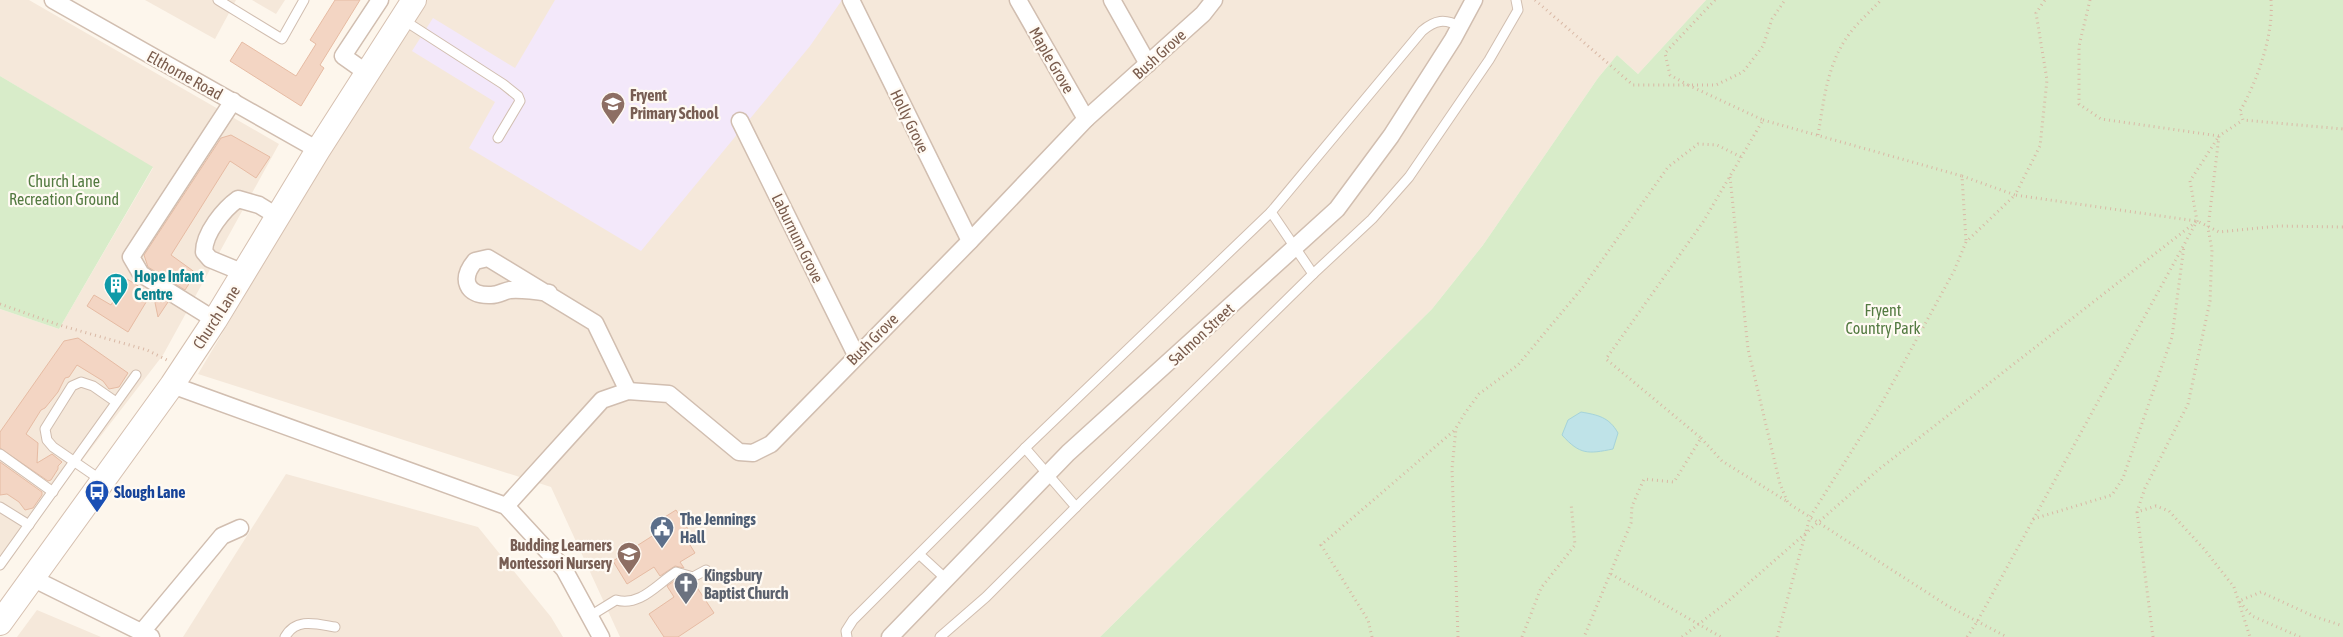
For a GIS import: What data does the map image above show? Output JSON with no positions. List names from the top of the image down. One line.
{"streets":{"main road":["Church Lane"],"street":["Bush Grove","Maple Grove","Elthorne Road","Holly Grove","Laburnum Grove","Salmon Street"]},"crossings":[["Bush Grove","Maple Grove"],["Bush Grove","Holly Grove"],["Bush Grove","Laburnum Grove"],["Elthorne Road","Church Lane"]],"parks":["Church Lane Recreation Ground","Fryent Country Park"],"places":{"school or university":["Fryent Primary School","Budding Learners Montessori Nursery"],"building":["Hope Infant Centre"],"bus stop":["Slough Lane"],"public building":["The Jennings Hall"],"church":["Kingsbury Baptist Church"]}}
